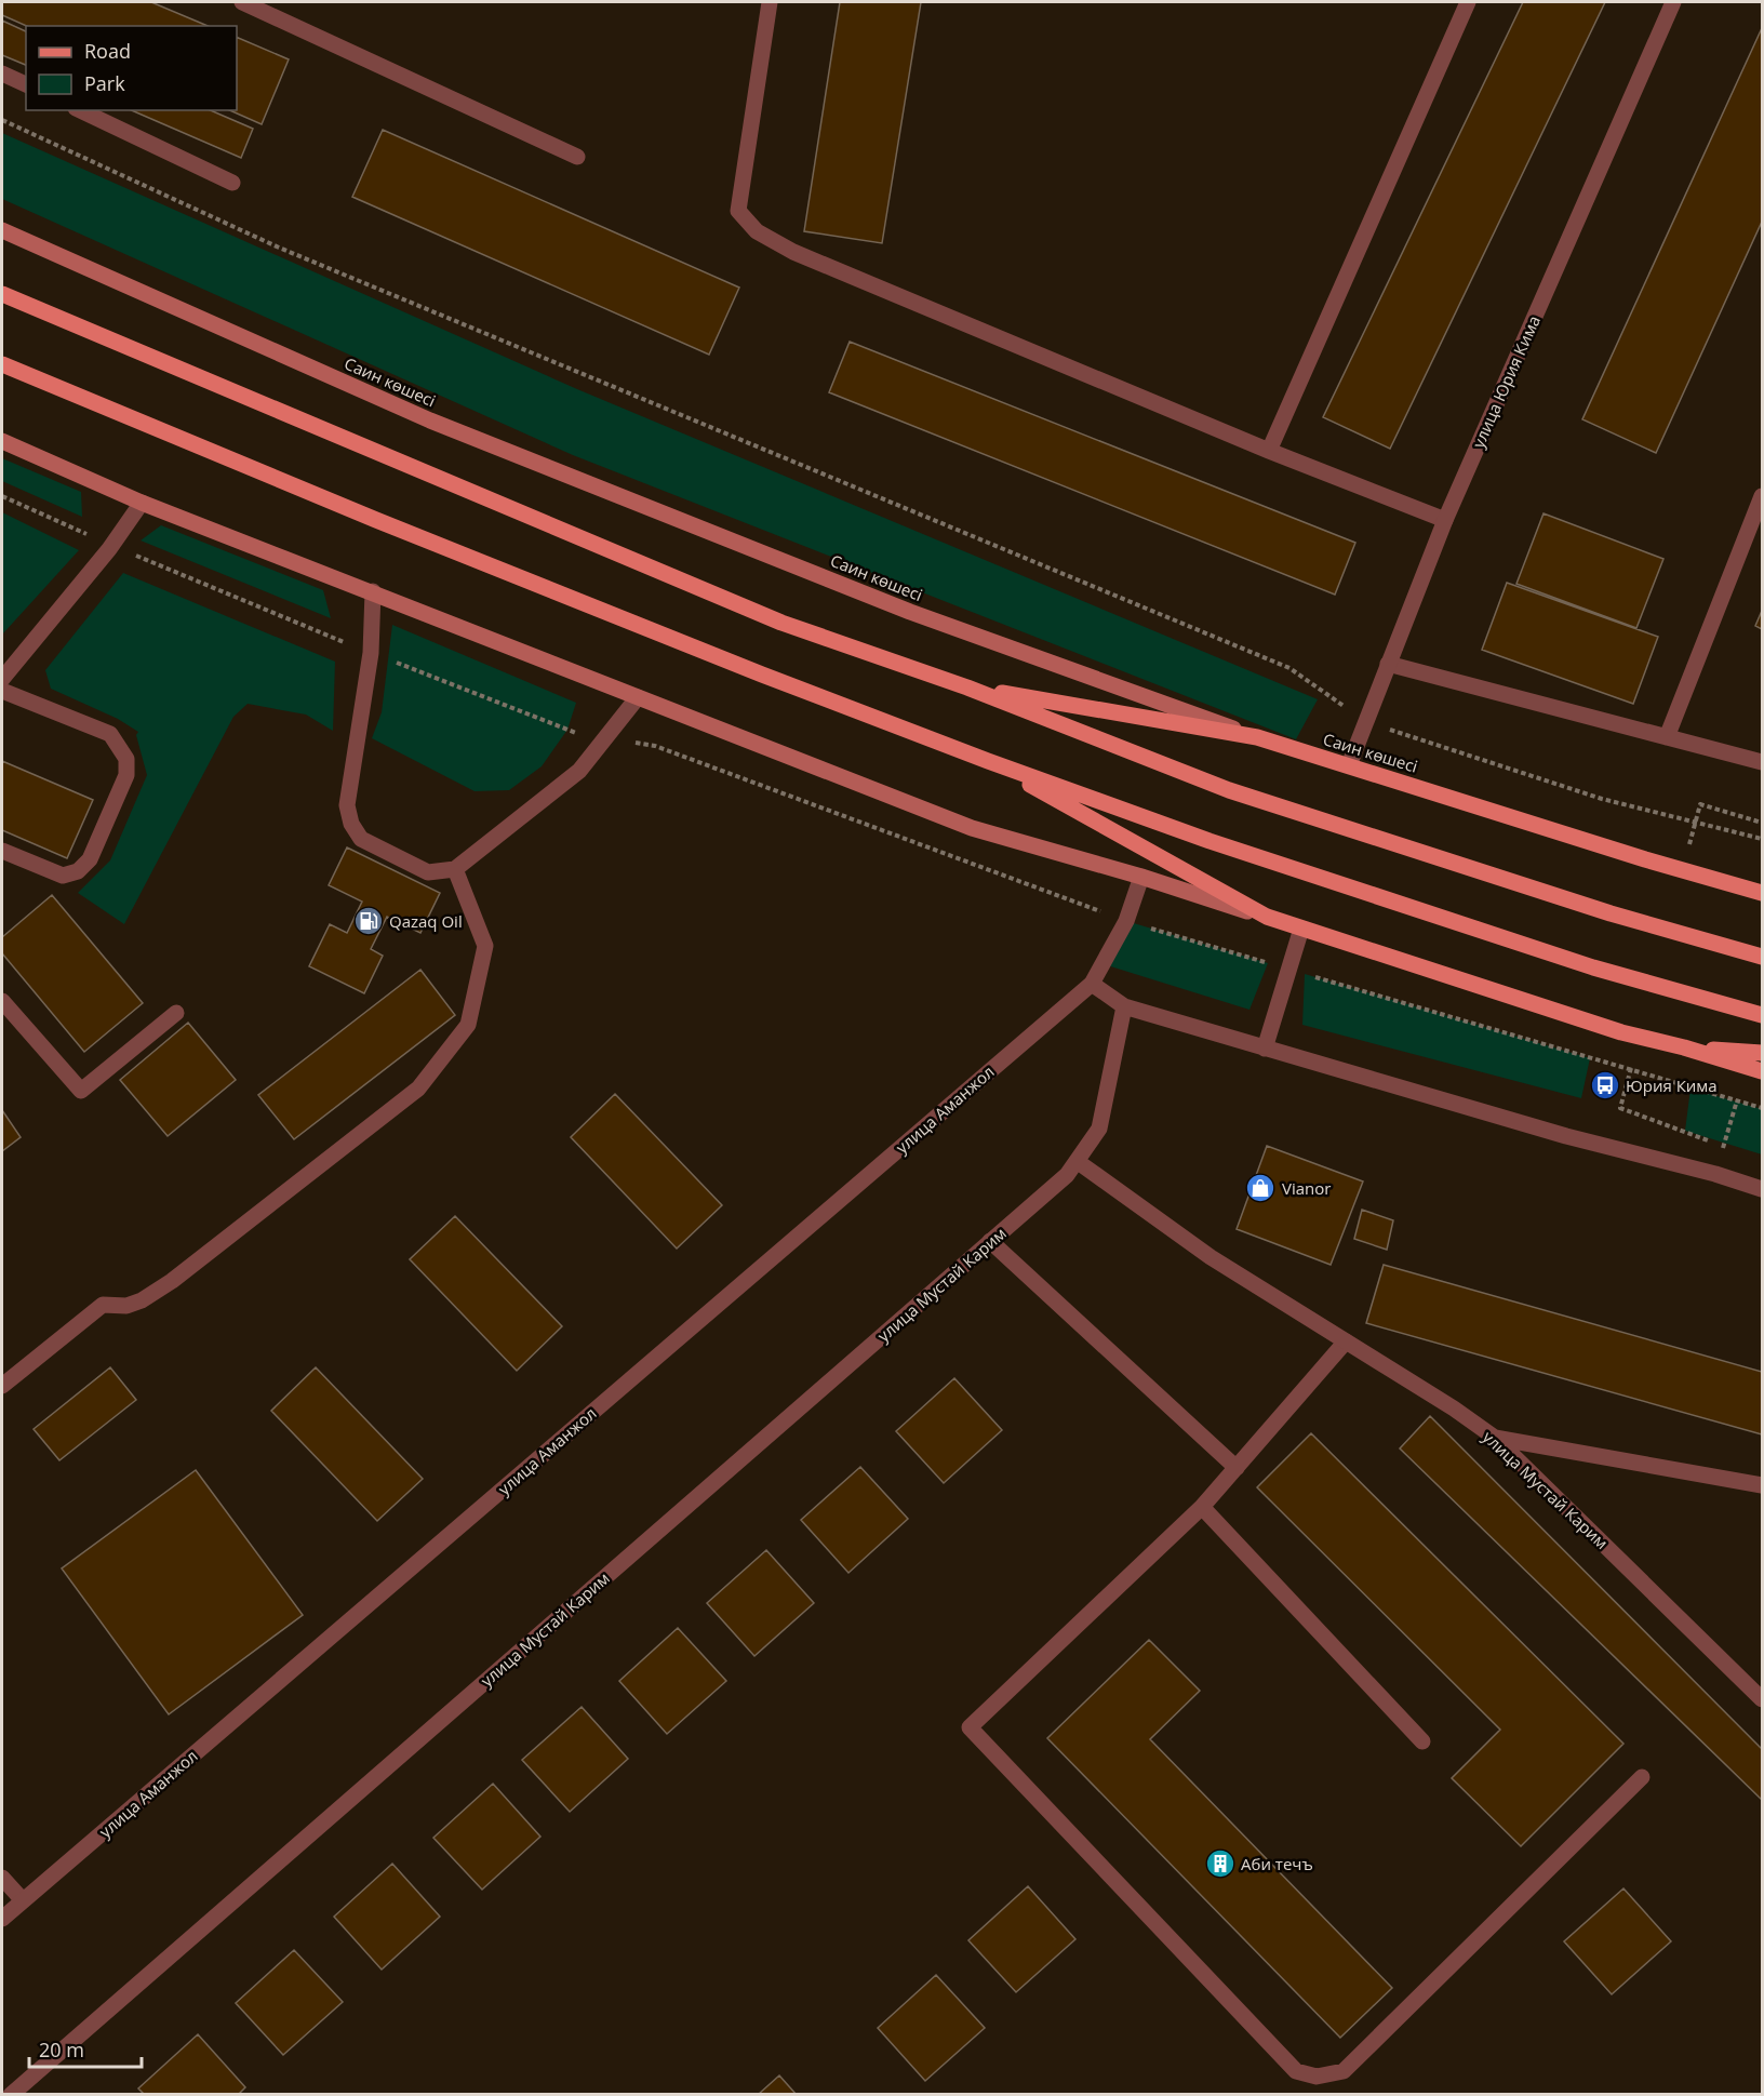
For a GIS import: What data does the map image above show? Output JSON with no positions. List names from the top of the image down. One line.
{"streets":{"main road":["Саин көшесі"],"street":["улица Юрия Кима","улица Аманжол","улица Мустай Карим"]},"crossings":[["Саин көшесі","улица Юрия Кима"]],"places":{"fuel station":["Qazaq Oil"],"bus stop":["Юрия Кима"],"shop":["Vianor"],"building":["Аби течъ"]},"legend":["Road","Park"],"scale_bar":"20 m"}
